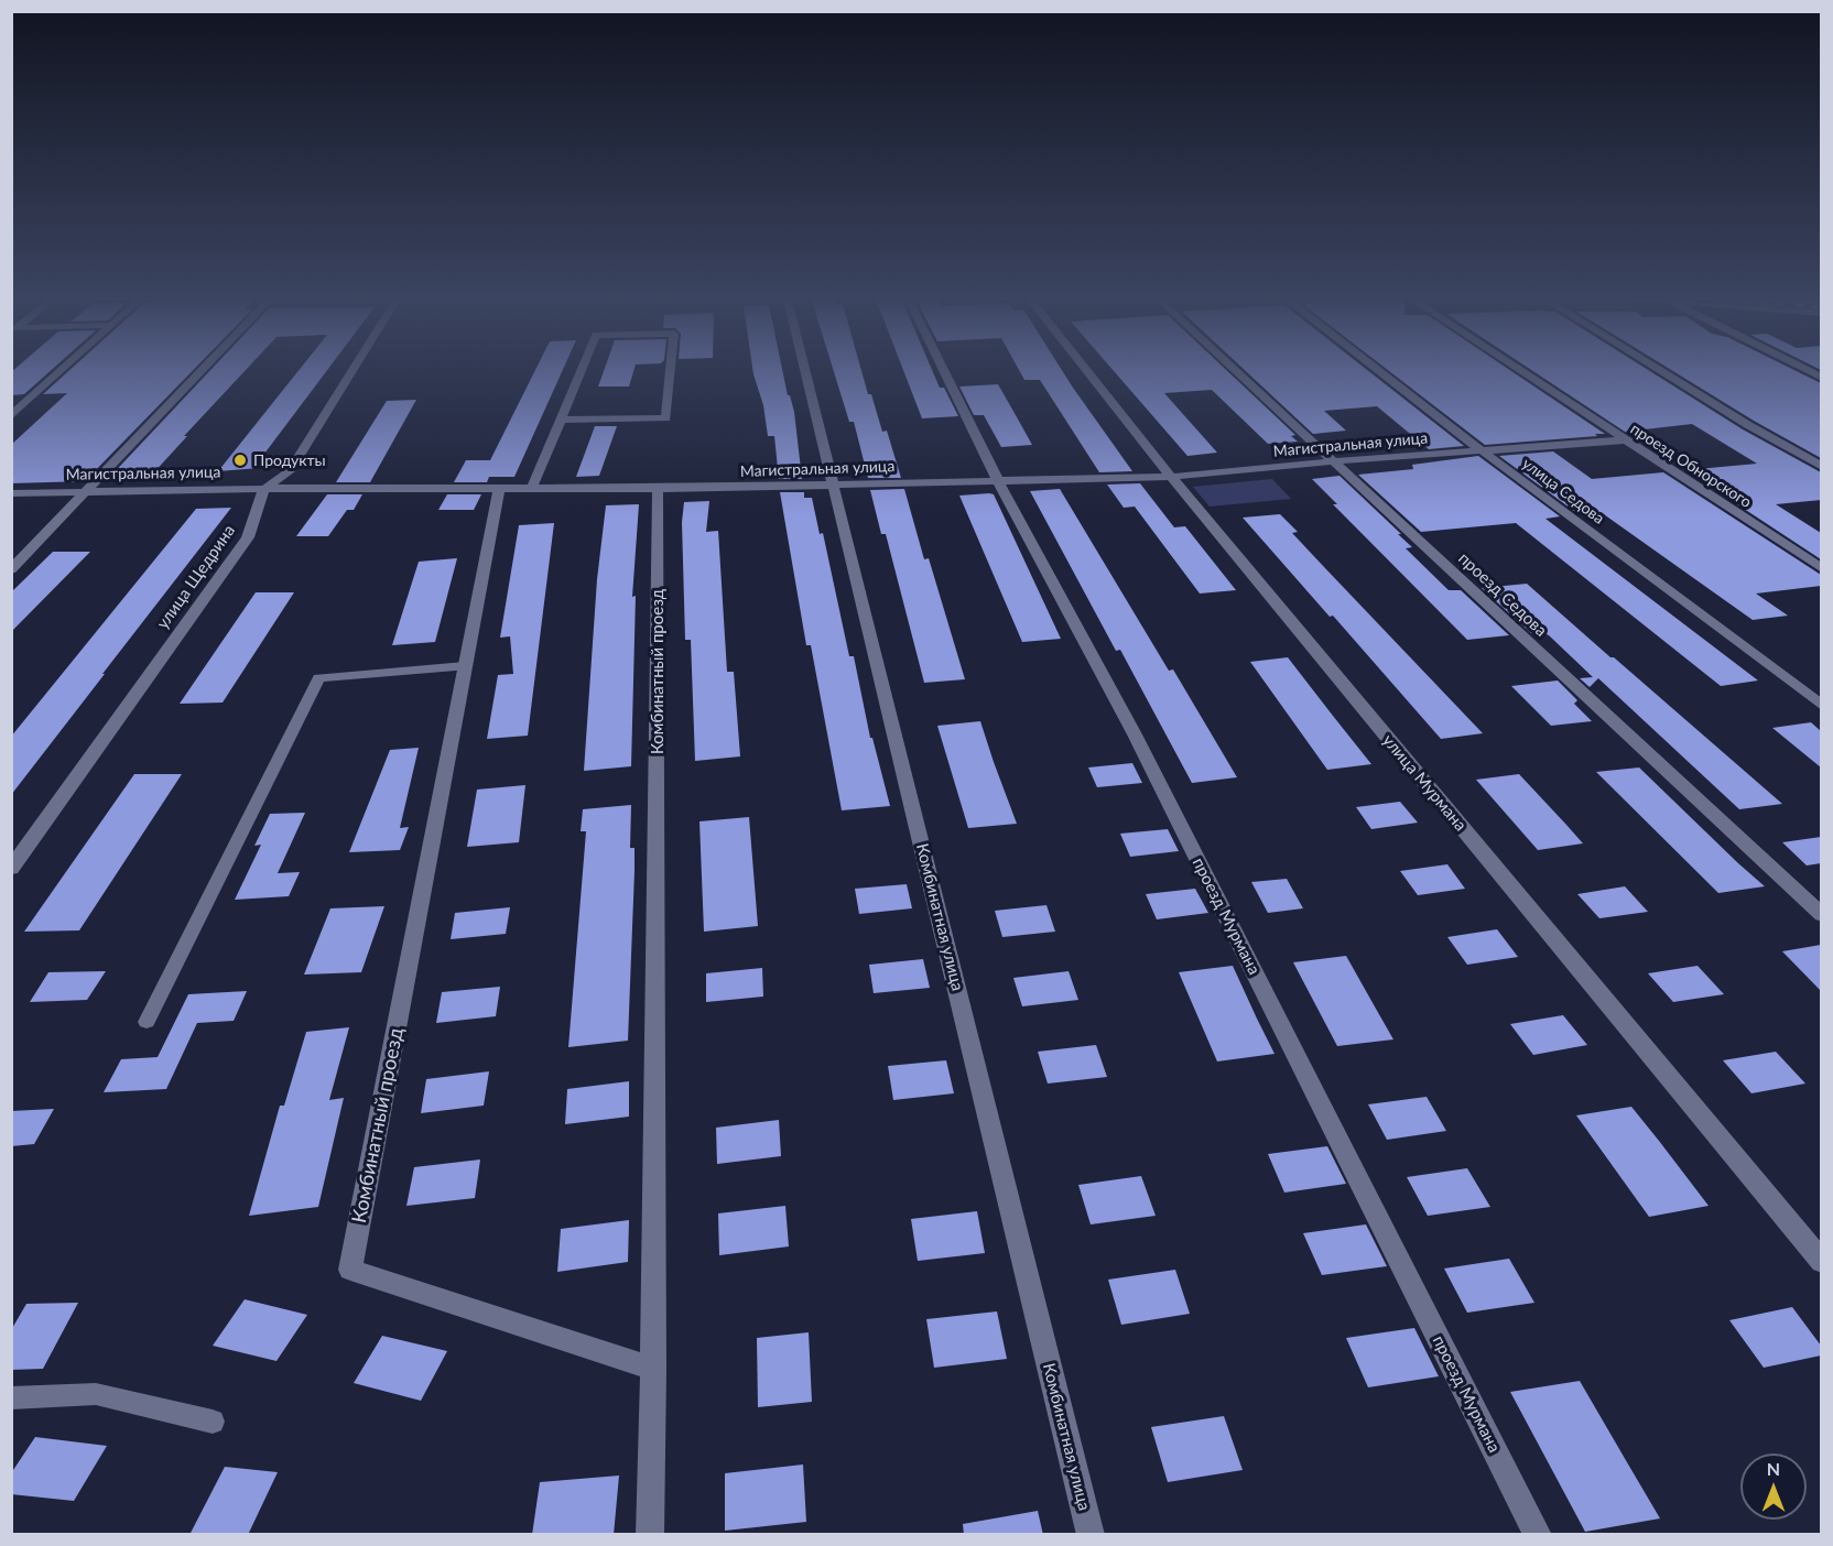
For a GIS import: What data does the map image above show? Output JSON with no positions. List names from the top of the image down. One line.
{"streets":{"street":["Магистральная улица","проезд Обнорского","улица Седова","улица Щедрина","проезд Седова","Комбинатный проезд","улица Мурмана","проезд Мурмана","Комбинатная улица"]},"crossings":[["Магистральная улица","проезд Обнорского"],["Магистральная улица","улица Седова"],["Магистральная улица","улица Щедрина"],["Магистральная улица","проезд Седова"],["Магистральная улица","Комбинатный проезд"],["Магистральная улица","улица Мурмана"],["Магистральная улица","проезд Мурмана"],["Магистральная улица","Комбинатная улица"]],"places":["Продукты"],"north":"top"}
